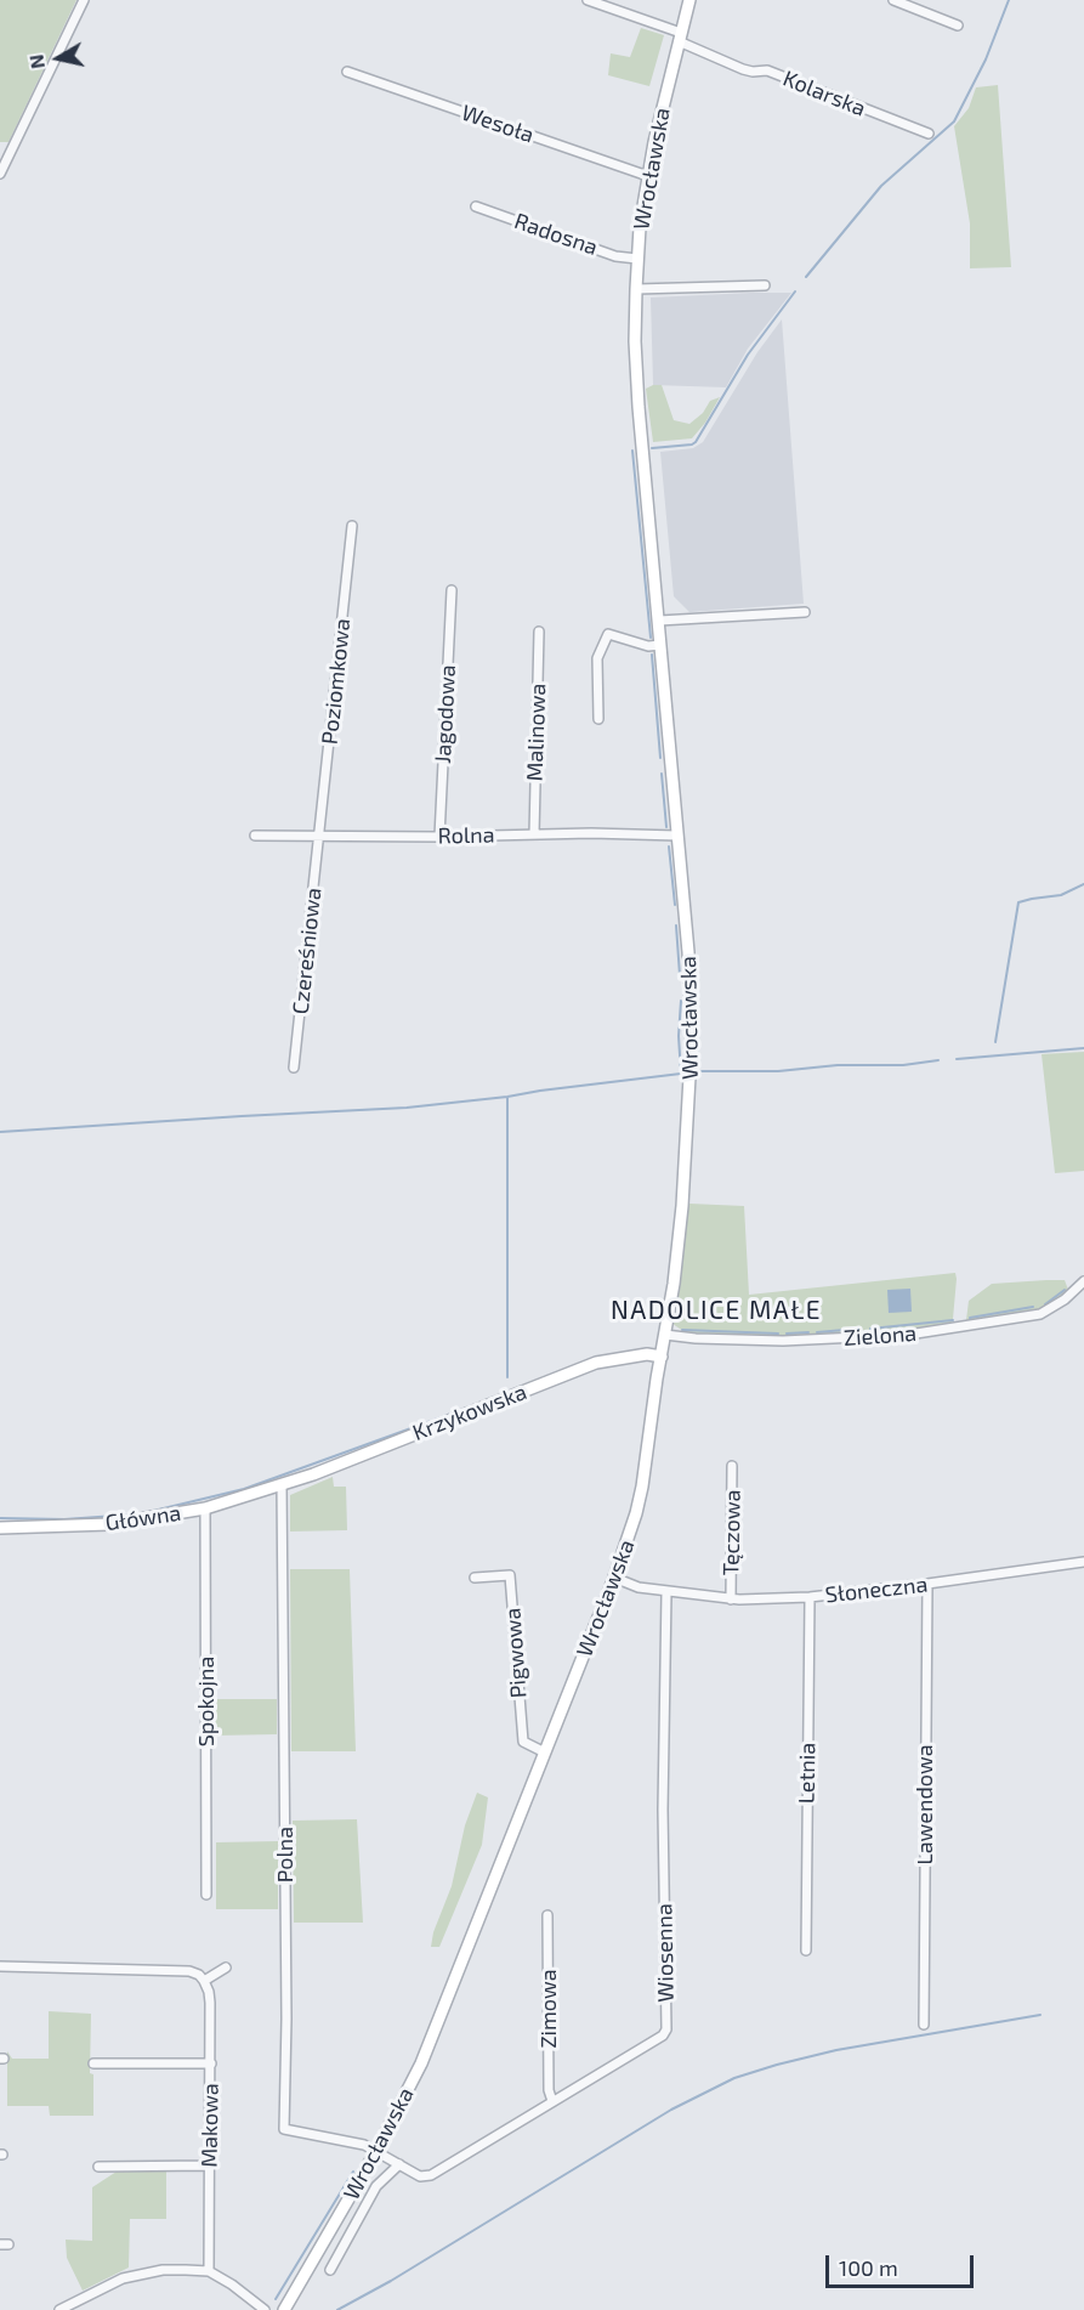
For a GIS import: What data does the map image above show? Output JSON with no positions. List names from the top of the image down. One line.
{"streets":{"street":["Kolarska","Wesoła","Wrocławska","Radosna","Poziomkowa","Jagodowa","Malinowa","Rolna","Czereśniowa","Zielona","Krzykowska","Główna","Tęczowa","Słoneczna","Pigwowa","Spokojna","Letnia","Lawendowa","Polna","Wiosenna","Zimowa","Makowa"]},"crossings":[["Kolarska","Wrocławska"],["Wesoła","Wrocławska"],["Wrocławska","Radosna"],["Wrocławska","Rolna"],["Wrocławska","Zielona"],["Wrocławska","Krzykowska"],["Wrocławska","Pigwowa"],["Wrocławska","Polna"],["Wrocławska","Wiosenna"],["Poziomkowa","Rolna"],["Poziomkowa","Czereśniowa"],["Jagodowa","Rolna"],["Malinowa","Rolna"],["Rolna","Czereśniowa"],["Krzykowska","Główna"],["Krzykowska","Polna"],["Główna","Spokojna"],["Główna","Polna"],["Tęczowa","Słoneczna"],["Słoneczna","Letnia"],["Słoneczna","Lawendowa"],["Słoneczna","Wiosenna"],["Polna","Wiosenna"],["Wiosenna","Zimowa"]],"districts":["NADOLICE MAŁE"],"scale_bar":"100 m","north":"left"}
